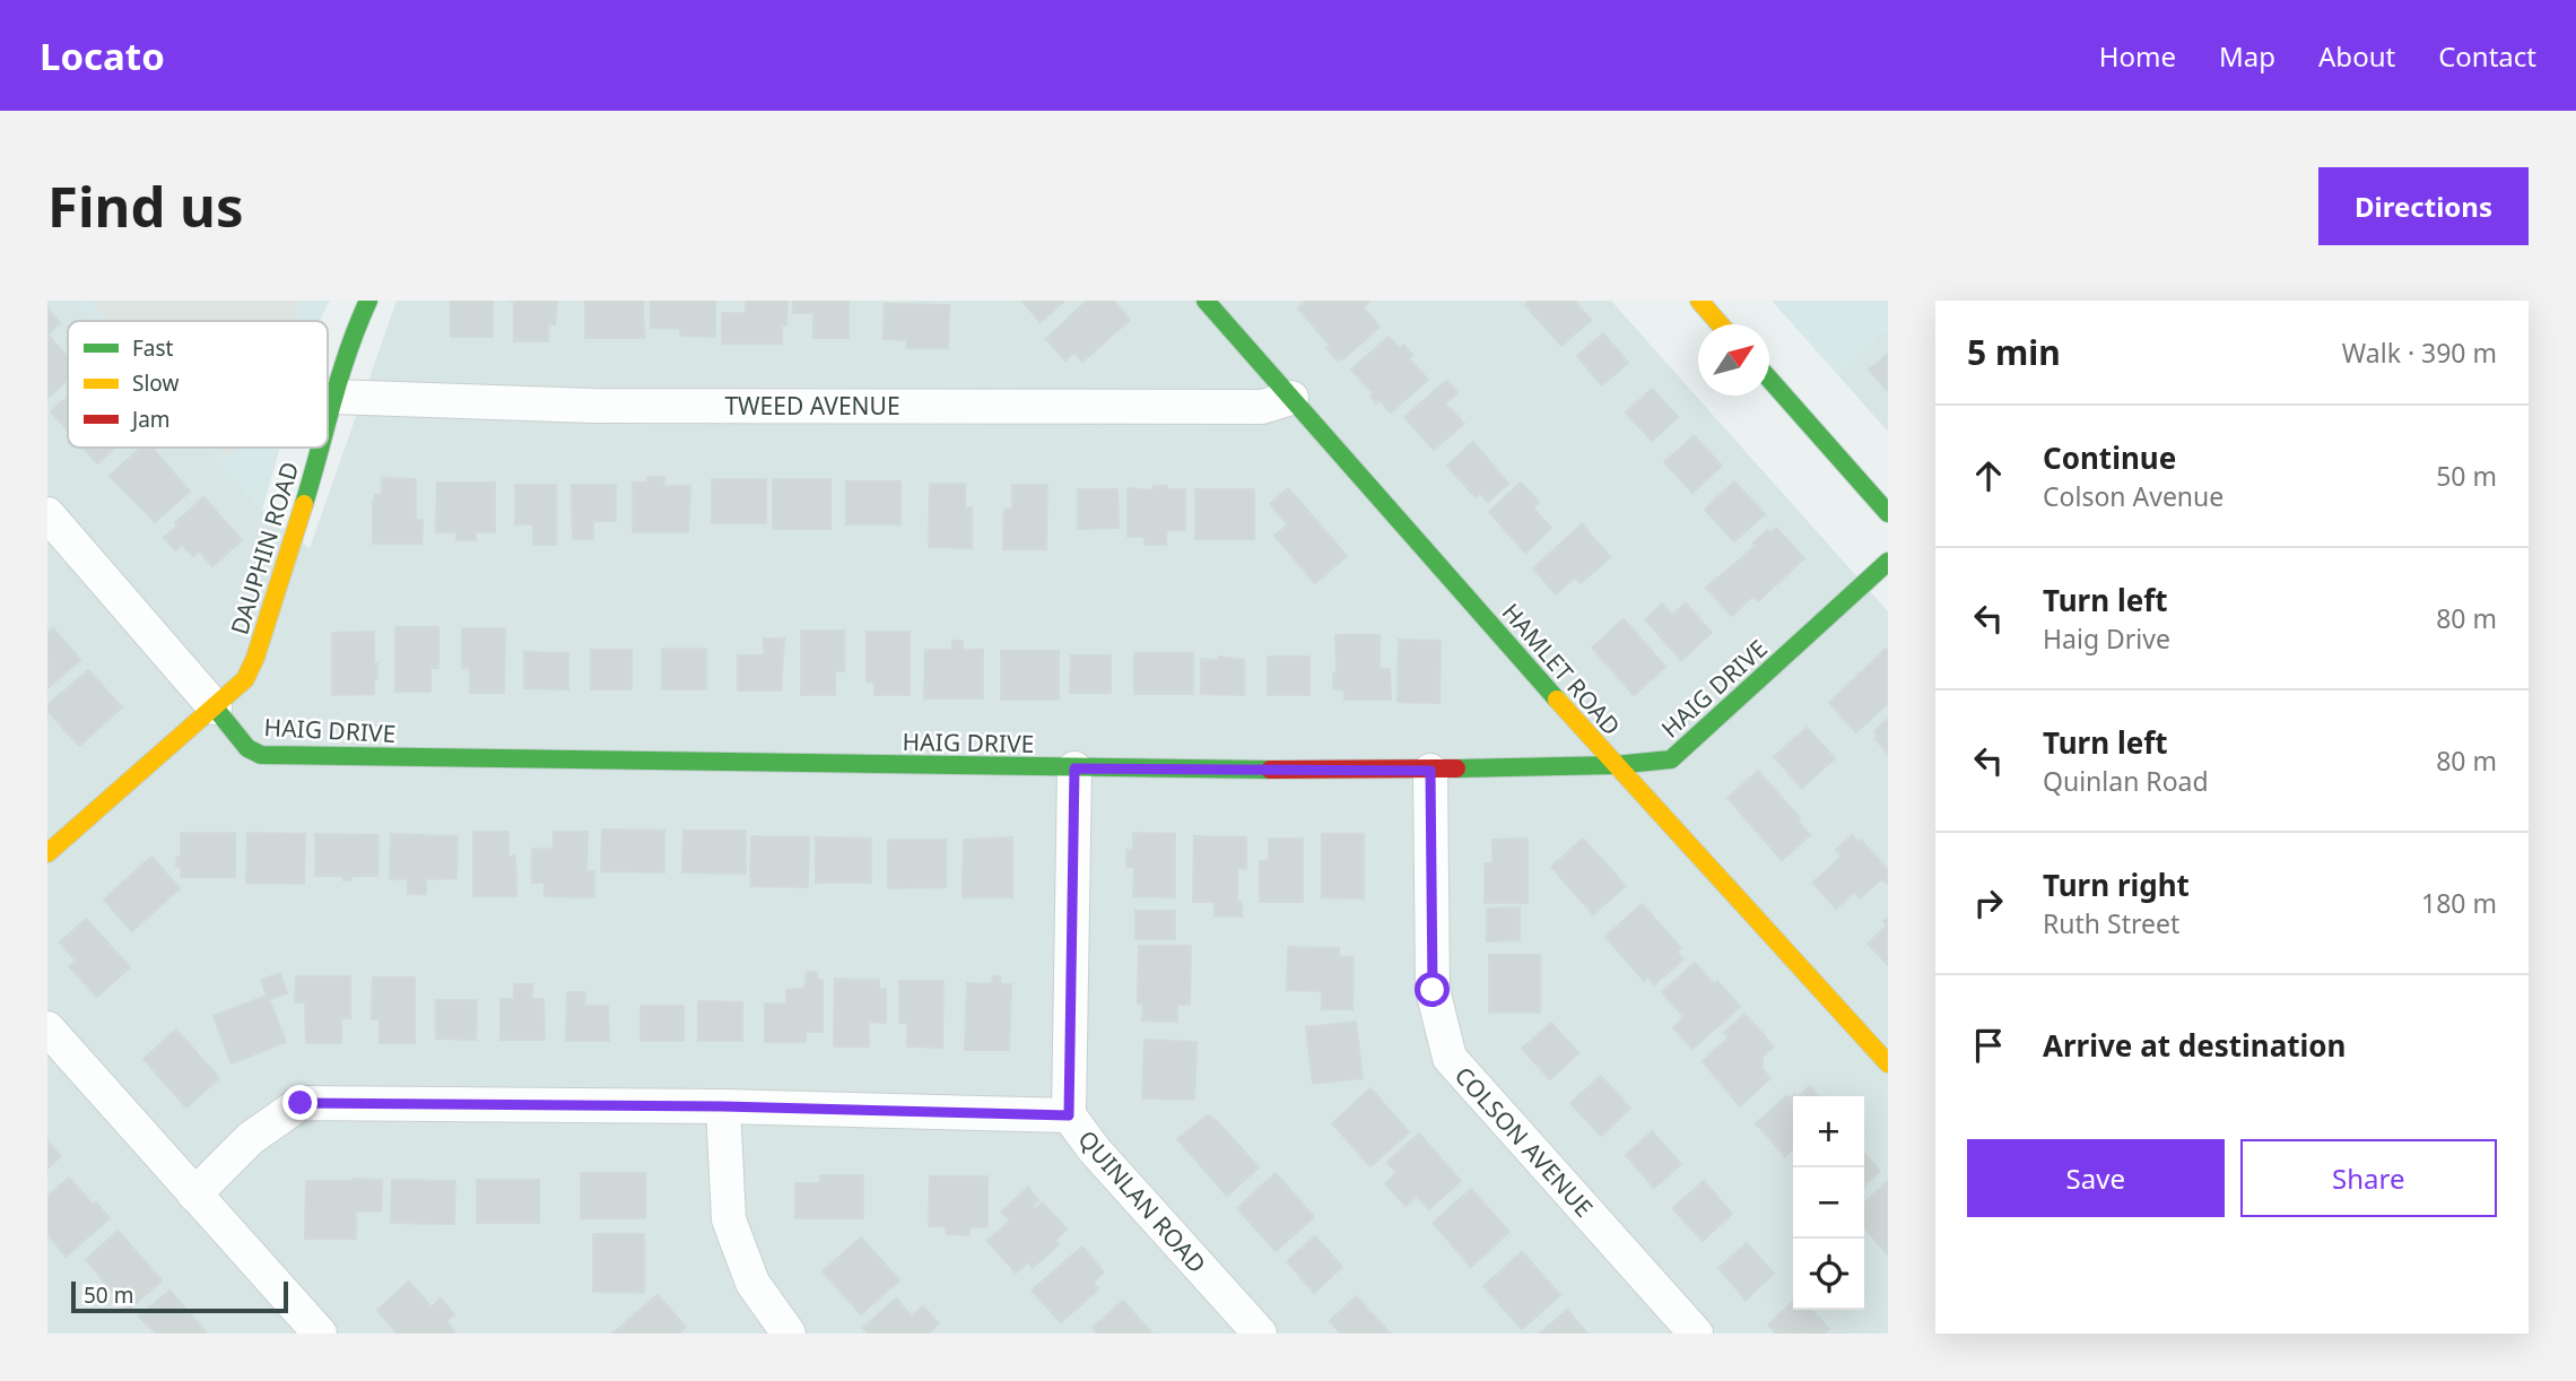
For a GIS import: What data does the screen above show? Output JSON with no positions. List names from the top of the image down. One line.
{"streets":{"street":["TWEED AVENUE","DAUPHIN ROAD","HAMLET ROAD","HAIG DRIVE","COLSON AVENUE","QUINLAN ROAD"]},"crossings":[["TWEED AVENUE","DAUPHIN ROAD"],["TWEED AVENUE","HAMLET ROAD"],["DAUPHIN ROAD","HAIG DRIVE"],["HAMLET ROAD","HAIG DRIVE"],["HAIG DRIVE","COLSON AVENUE"],["HAIG DRIVE","QUINLAN ROAD"]],"legend":["Fast","Slow","Jam"],"scale_bar":"50 m","north":"top right","page":{"header":"Locato","nav":["Home","Map","About","Contact"],"buttons":["Directions",["Save","Share"]],"title":"Find us","heading":["5 min","Walk · 390 m"],"list":[["Continue","Colson Avenue","50 m"],["Turn left","Haig Drive","80 m"],["Turn left","Quinlan Road","80 m"],["Turn right","Ruth Street","180 m"],"Arrive at destination"],"map_buttons":["+","−"],"scale":"50 m"}}
